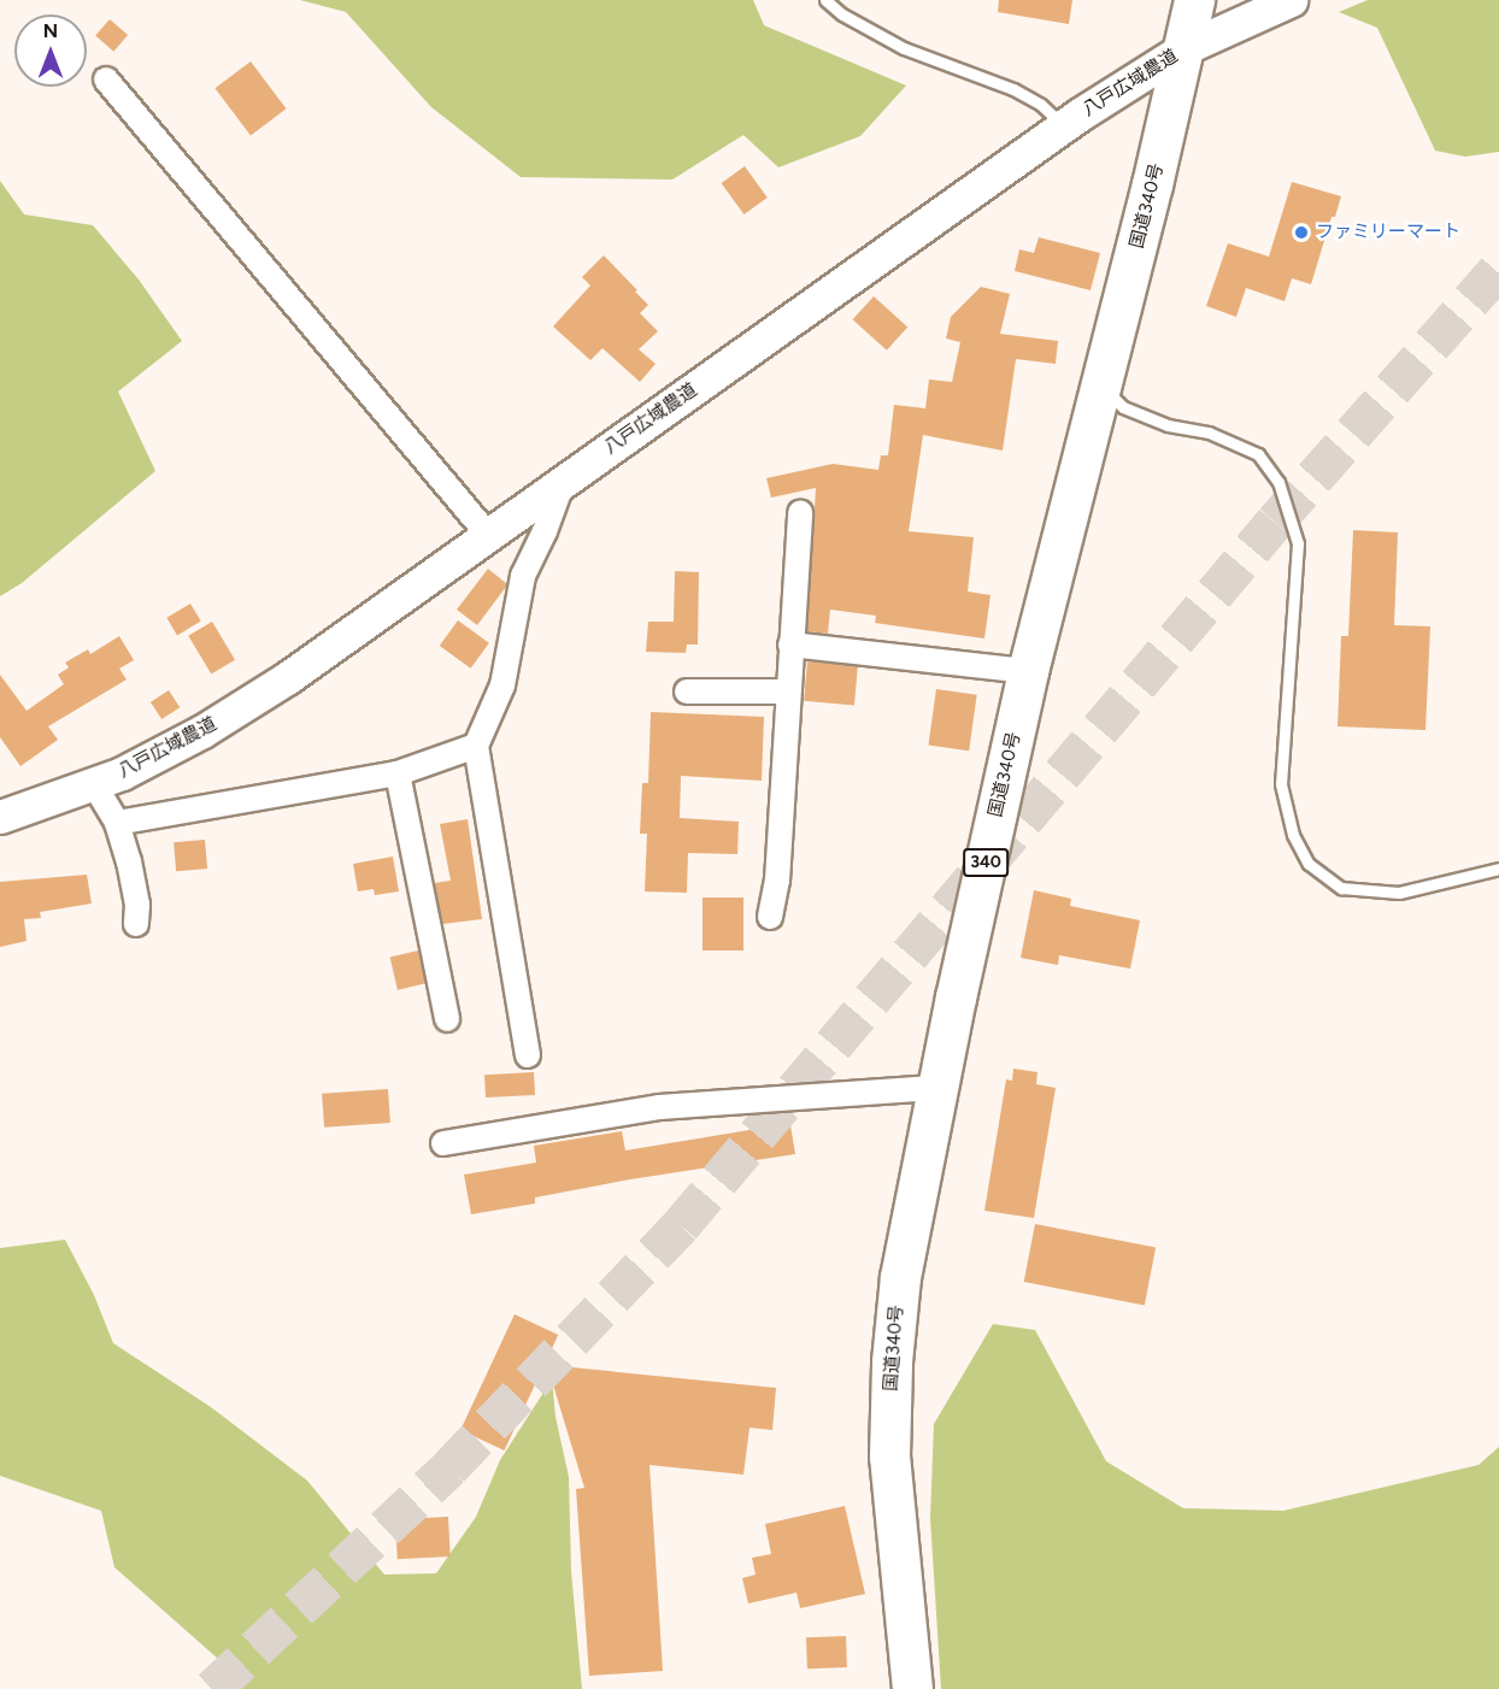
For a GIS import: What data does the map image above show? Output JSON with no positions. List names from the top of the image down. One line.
{"streets":{"highway":["国道340号","340"],"street":["八戸広域農道"]},"crossings":[["八戸広域農道","国道340号"]],"places":["ファミリーマート"],"north":"top"}
